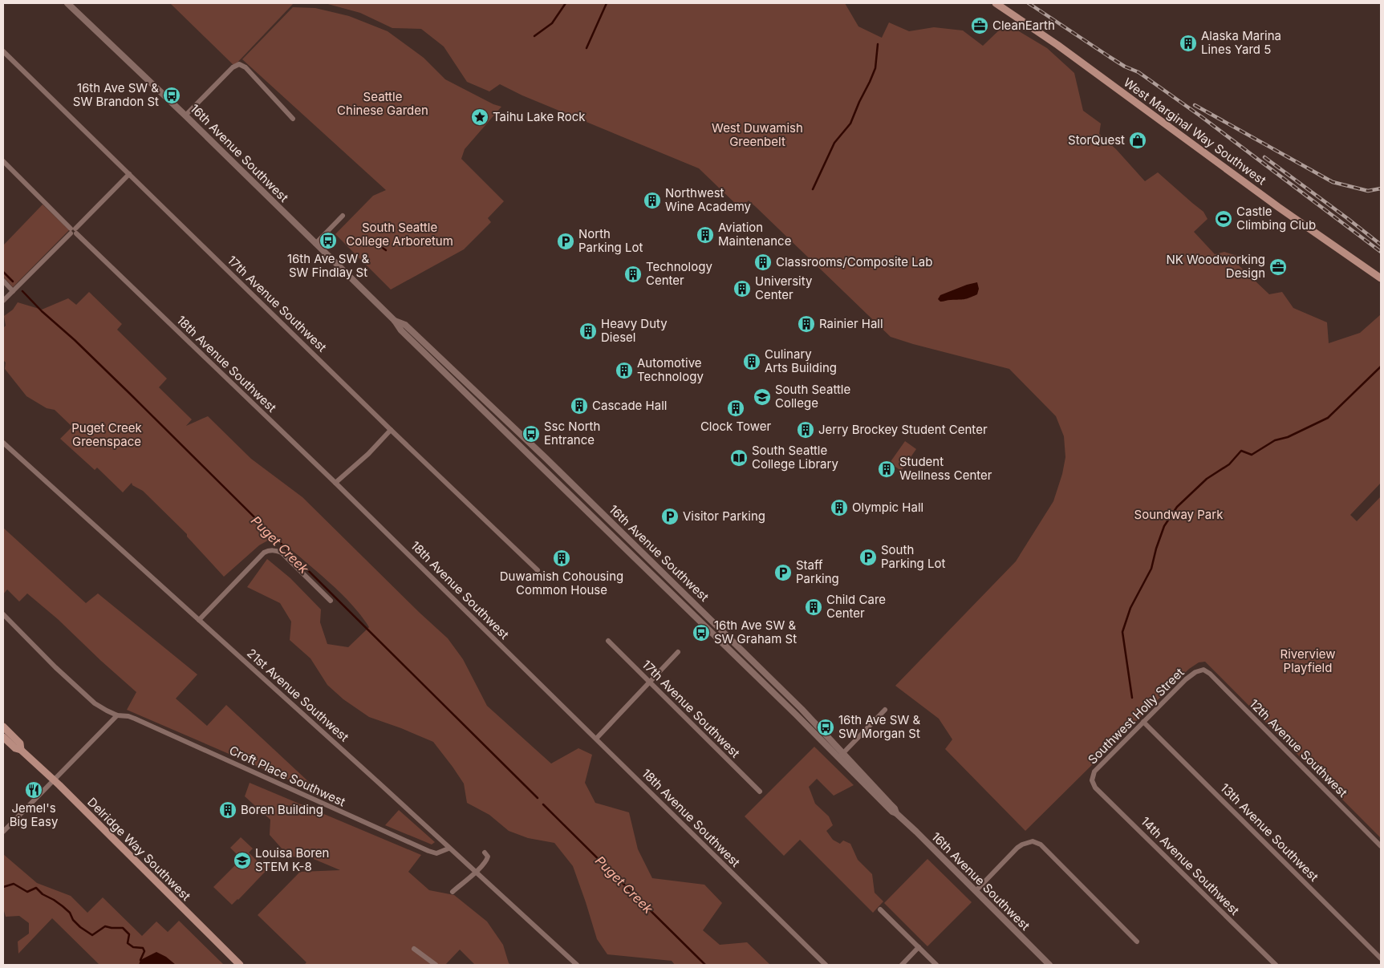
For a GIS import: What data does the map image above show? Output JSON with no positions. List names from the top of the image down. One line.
{"streets":{"main road":["West Marginal Way Southwest","Delridge Way Southwest"],"street":["16th Avenue Southwest","17th Avenue Southwest","18th Avenue Southwest","21st Avenue Southwest","Southwest Holly Street","12th Avenue Southwest","Croft Place Southwest","13th Avenue Southwest","14th Avenue Southwest"]},"crossings":[["21st Avenue Southwest","Croft Place Southwest"],["Southwest Holly Street","12th Avenue Southwest"],["Southwest Holly Street","13th Avenue Southwest"],["Southwest Holly Street","14th Avenue Southwest"]],"water":["Puget Creek"],"parks":["Seattle Chinese Garden","West Duwamish Greenbelt","South Seattle College Arboretum","Puget Creek Greenspace","Soundway Park","Riverview Playfield"],"places":{"office":["CleanEarth","NK Woodworking Design"],"building":["Alaska Marina Lines Yard 5","Northwest Wine Academy","Aviation Maintenance","Classrooms/Composite Lab","Technology Center","University Center","Rainier Hall","Heavy Duty Diesel","Culinary Arts Building","Automotive Technology","Cascade Hall","Clock Tower","Jerry Brockey Student Center","Student Wellness Center","Olympic Hall","Duwamish Cohousing Common House","Child Care Center","Boren Building"],"bus stop":["16th Ave SW & SW Brandon St","16th Ave SW & SW Findlay St","Ssc North Entrance","16th Ave SW & SW Graham St","16th Ave SW & SW Morgan St"],"place":["Taihu Lake Rock"],"shop":["StorQuest"],"sports":["Castle Climbing Club"],"parking":["North Parking Lot","Visitor Parking","South Parking Lot","Staff Parking"],"school or university":["South Seattle College","Louisa Boren STEM K-8"],"library":["South Seattle College Library"],"restaurant":["Jemel's Big Easy"]}}
